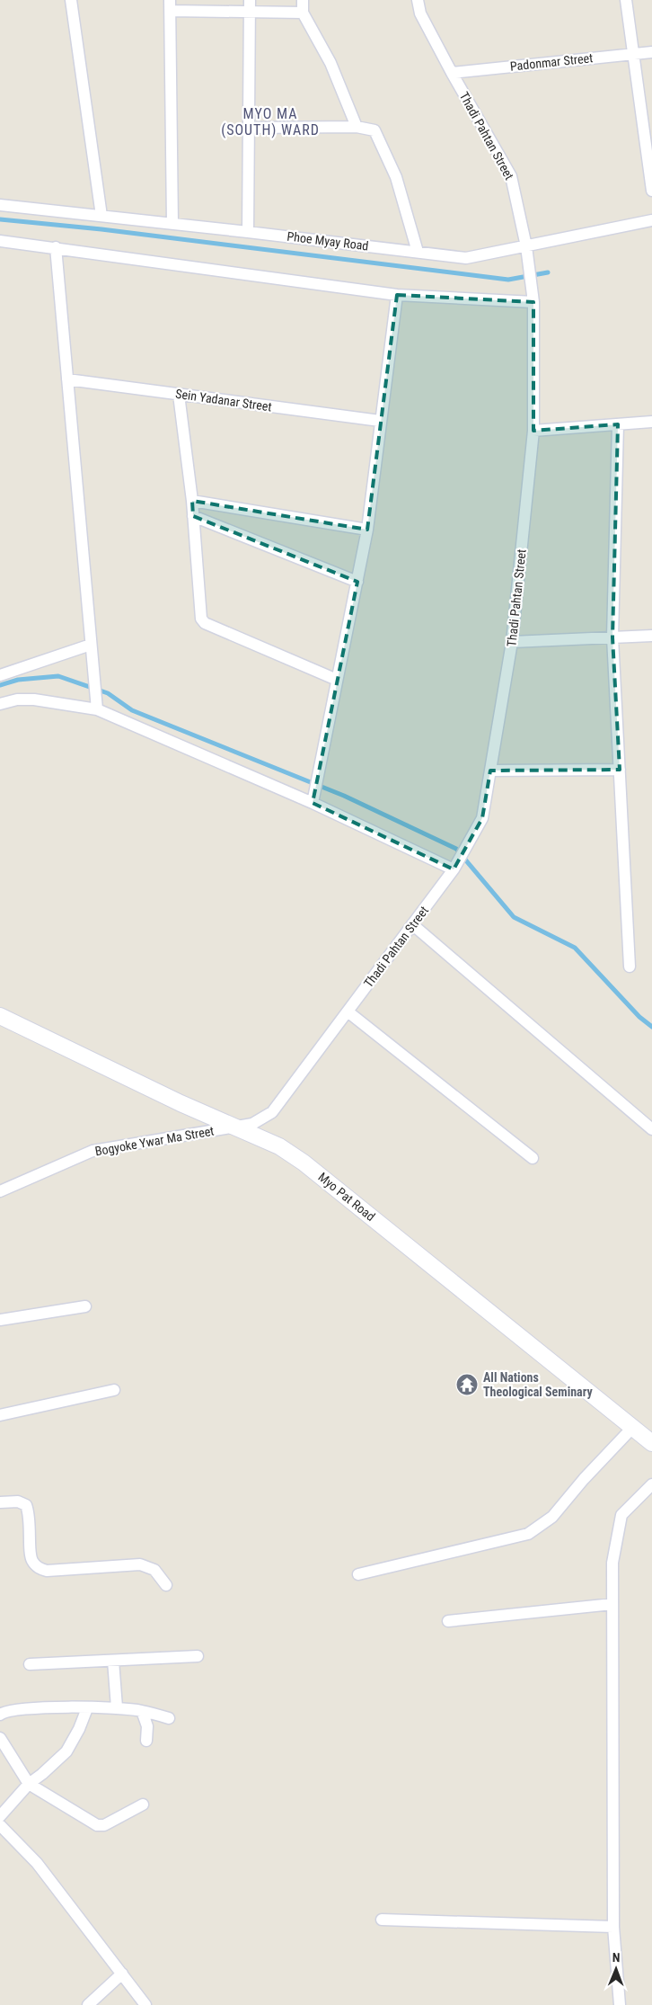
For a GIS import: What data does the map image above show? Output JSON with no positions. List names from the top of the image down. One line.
{"streets":{"main road":["Myo Pat Road"],"street":["Padonmar Street","Thadi Pahtan Street","Phoe Myay Road","Sein Yadanar Street","Bogyoke Ywar Ma Street"]},"crossings":[["Padonmar Street","Thadi Pahtan Street"],["Thadi Pahtan Street","Phoe Myay Road"],["Thadi Pahtan Street","Bogyoke Ywar Ma Street"],["Thadi Pahtan Street","Myo Pat Road"],["Bogyoke Ywar Ma Street","Myo Pat Road"]],"districts":["MYO MA (SOUTH) WARD"],"places":{"temple":["All Nations Theological Seminary"]},"north":"top"}
